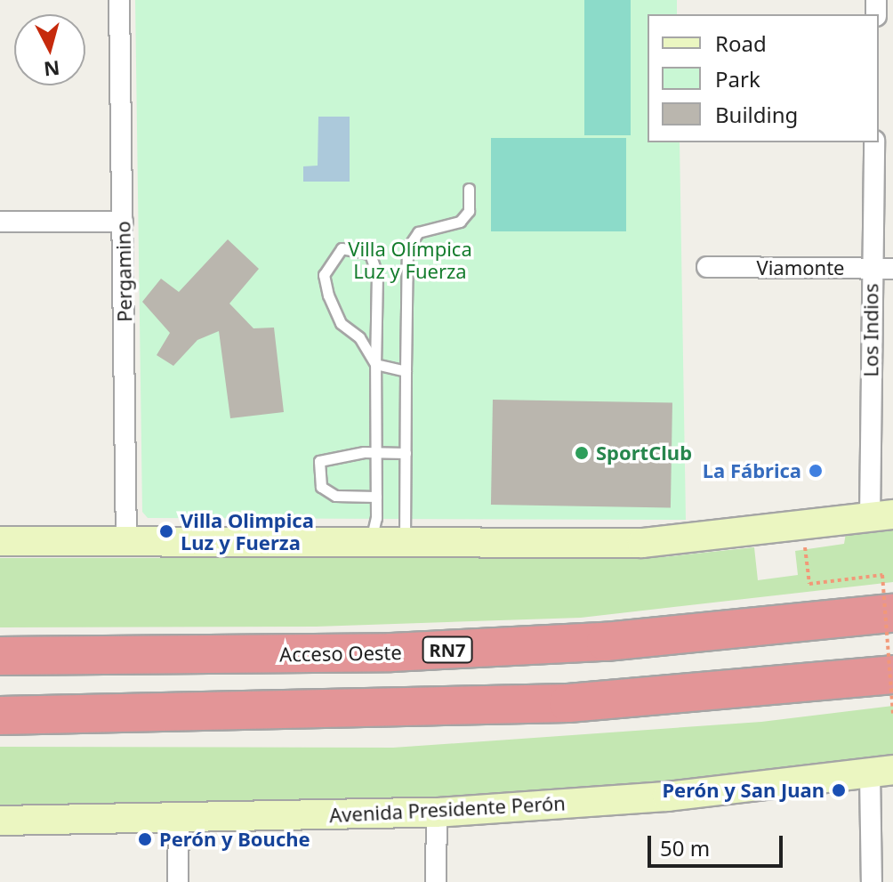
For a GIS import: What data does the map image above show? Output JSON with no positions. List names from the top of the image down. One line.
{"streets":{"highway":["RN7","Acceso Oeste"],"street":["Viamonte","Pergamino","Los Indios","Avenida Presidente Perón"]},"crossings":[["Viamonte","Los Indios"]],"parks":["Villa Olímpica Luz y Fuerza"],"places":["SportClub","La Fábrica","Villa Olimpica Luz y Fuerza","Perón y San Juan","Perón y Bouche"],"legend":["Road","Park","Building"],"scale_bar":"50 m","north":"bottom"}
